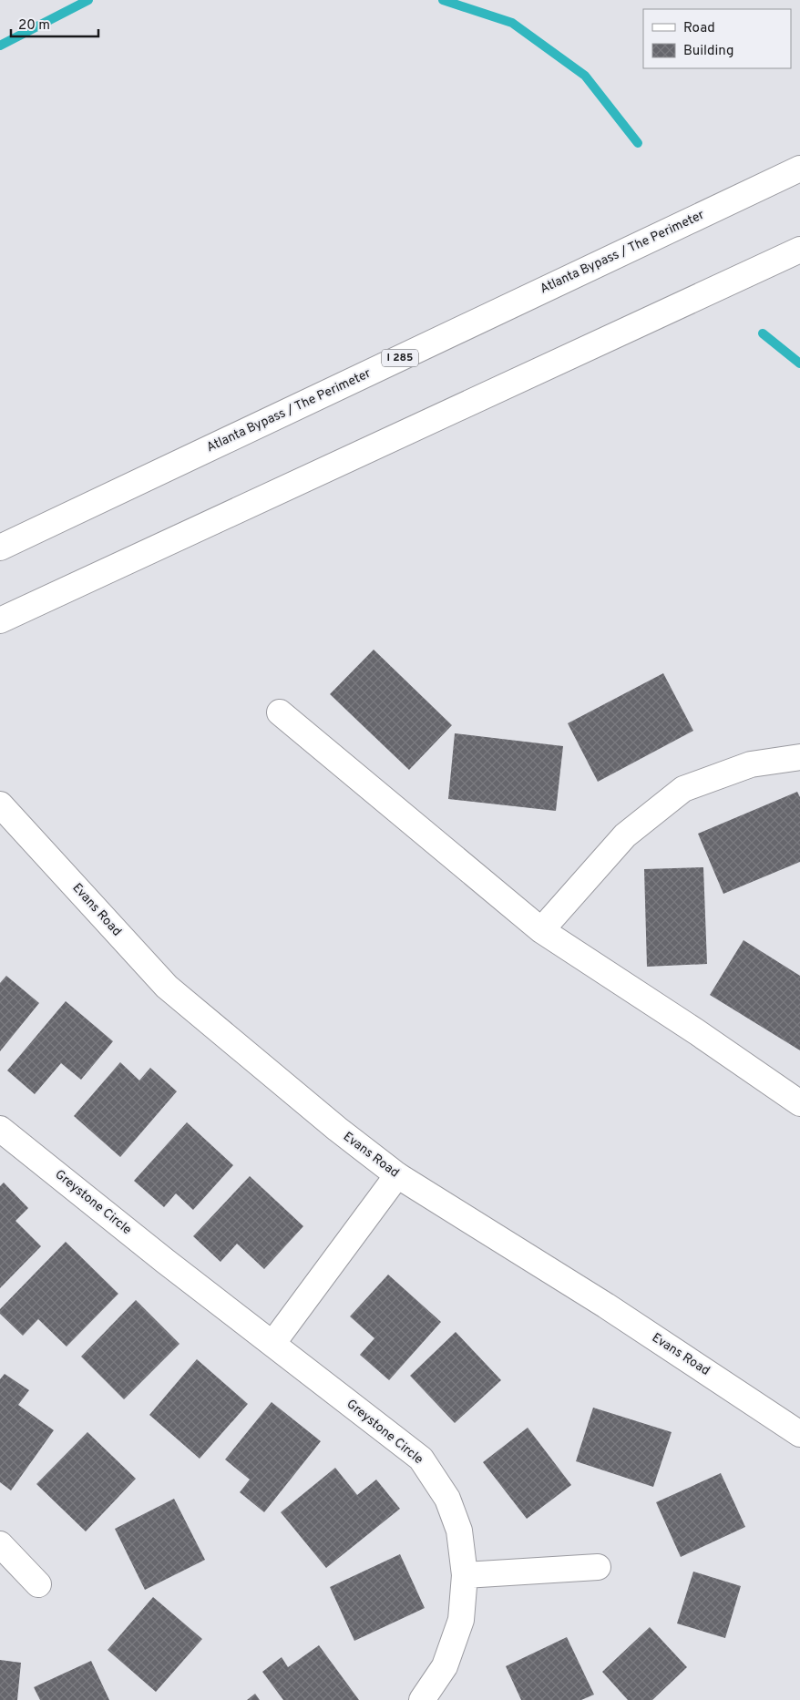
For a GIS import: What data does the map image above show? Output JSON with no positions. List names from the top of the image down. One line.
{"streets":{"main road":["Atlanta Bypass / The Perimeter","I 285","Evans Road","Greystone Circle"]},"legend":["Road","Building"],"scale_bar":"20 m"}
